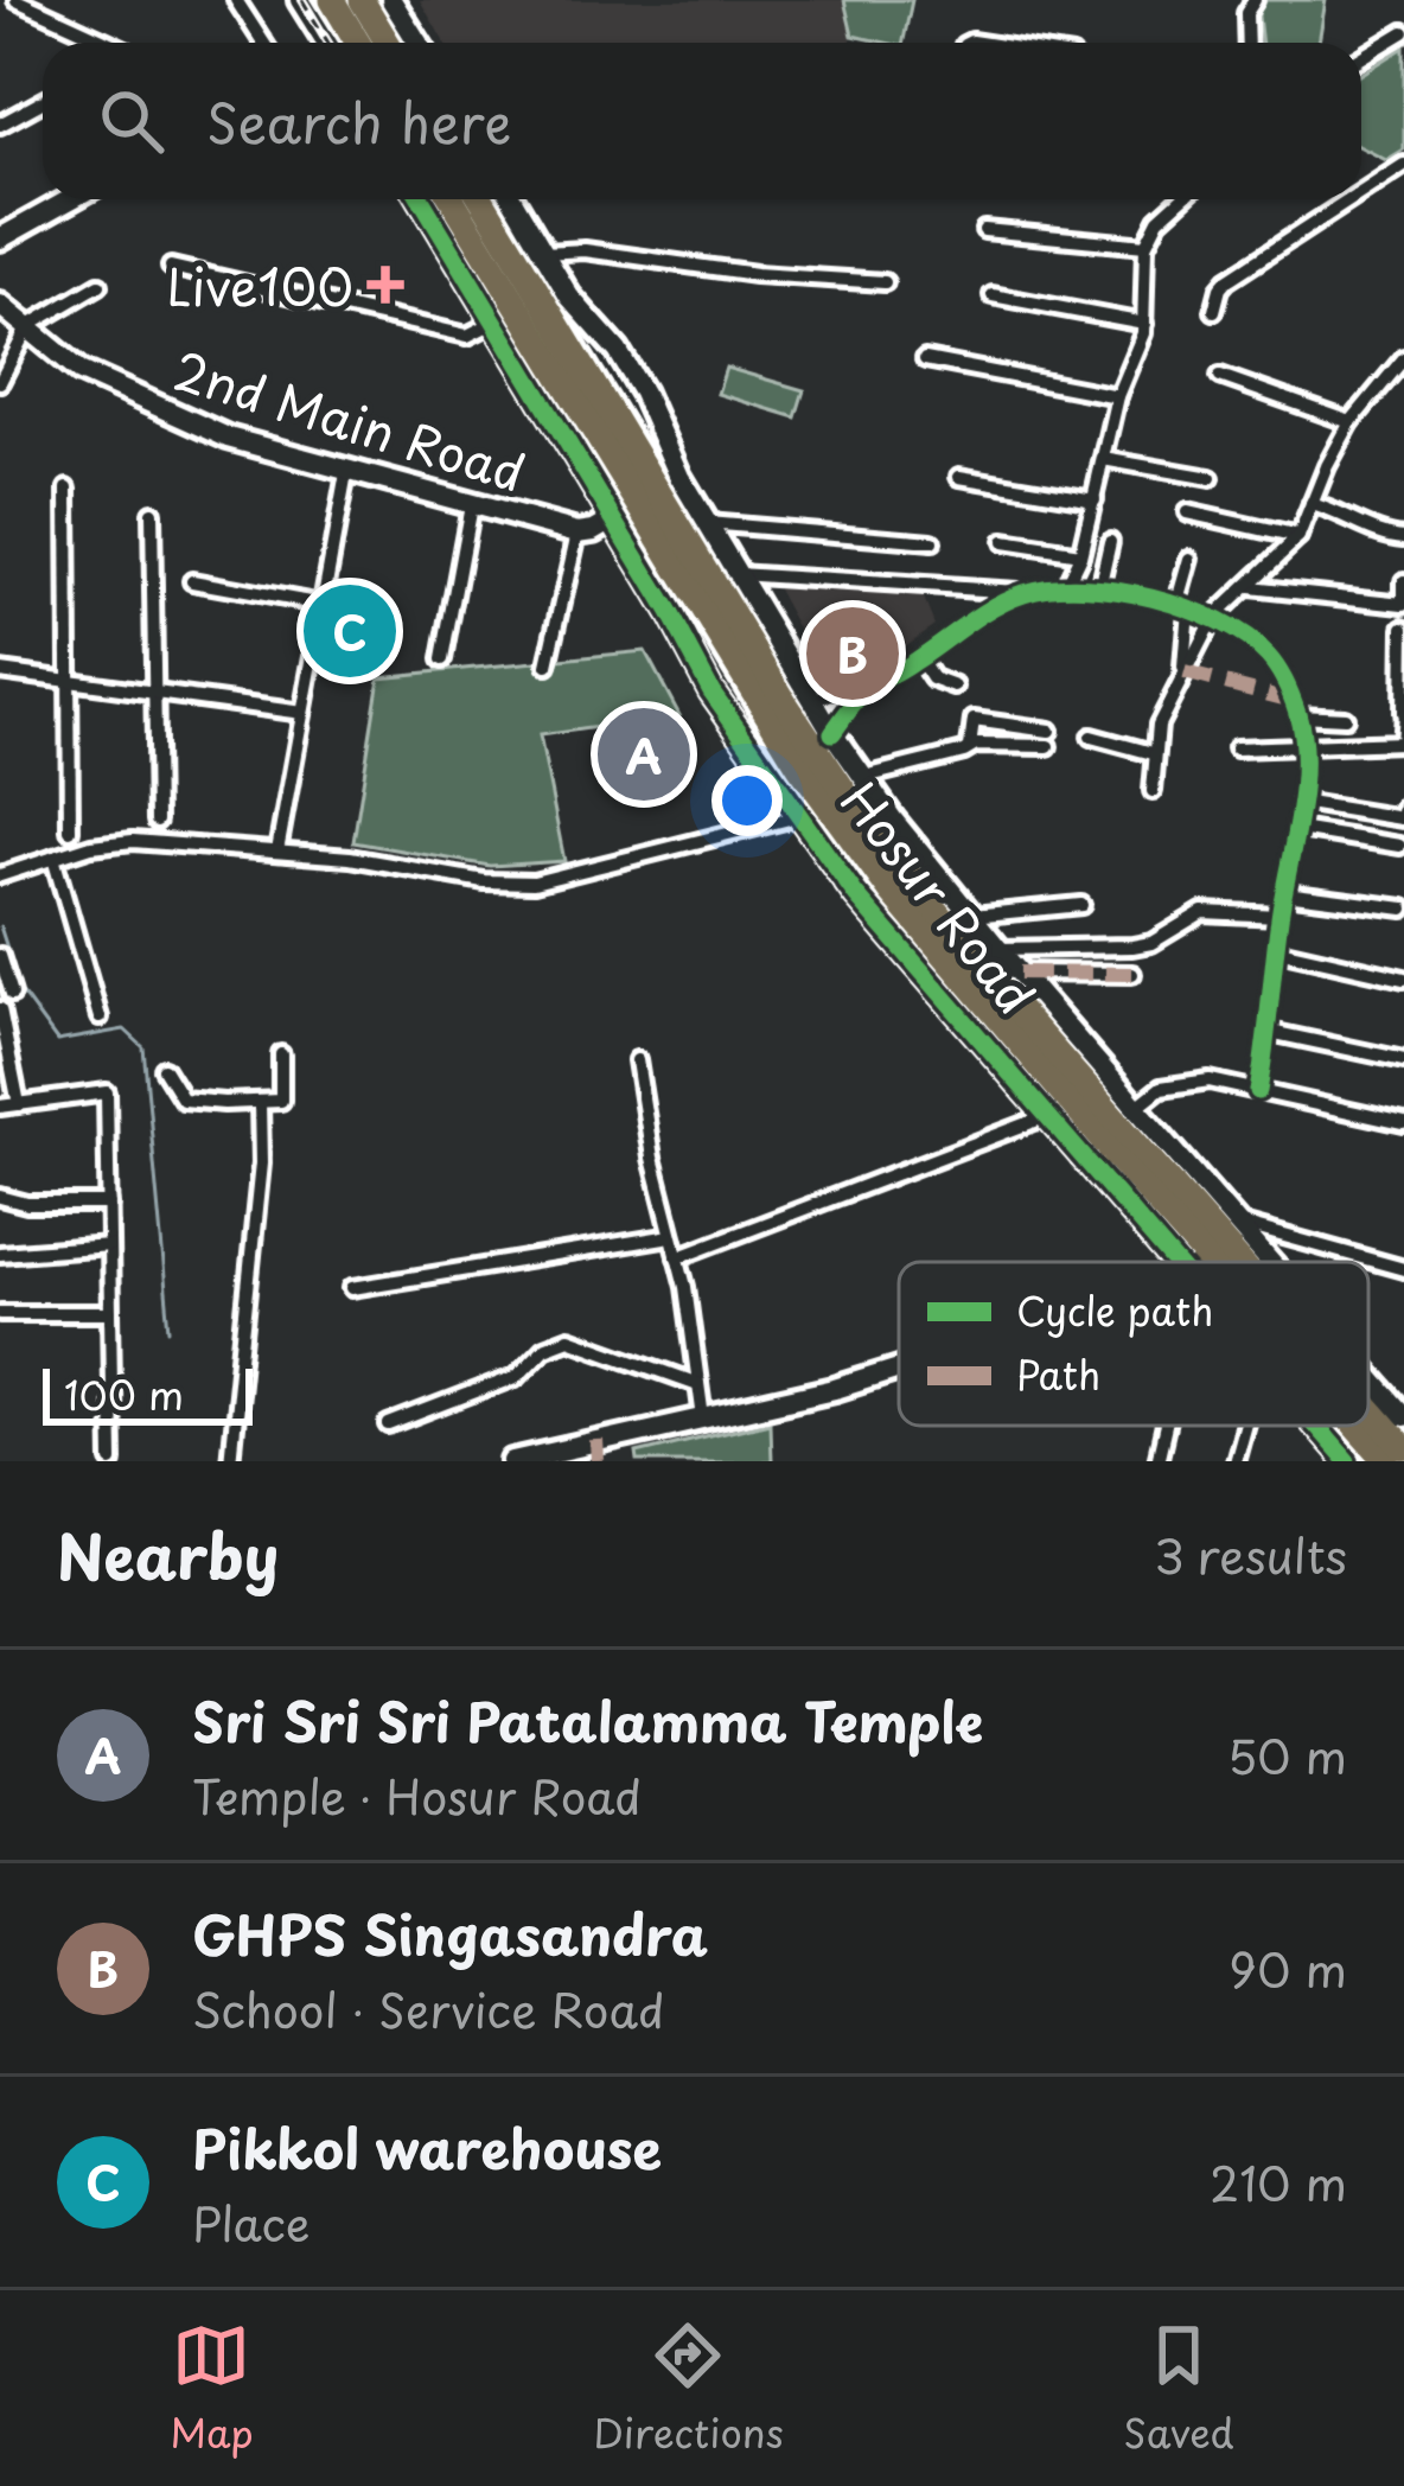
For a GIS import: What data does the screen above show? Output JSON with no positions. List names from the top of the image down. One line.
{"streets":{"highway":["Hosur Road"],"street":["2nd Main Road"]},"places":{"health":["Live100"]},"legend":["Cycle path","Path"],"scale_bar":"100 m","page":{"search":"Search here","pins":["C","B","A"],"scale":"100 m","heading":["Nearby","3 results"],"list":[{"mark":"A","name":"Sri Sri Sri Patalamma Temple","note":"Temple · Hosur Road","value":"50 m"},{"mark":"B","name":"GHPS Singasandra","note":"School · Service Road","value":"90 m"},{"mark":"C","name":"Pikkol warehouse","note":"Place","value":"210 m"}],"nav":["Map","Directions","Saved"]}}
